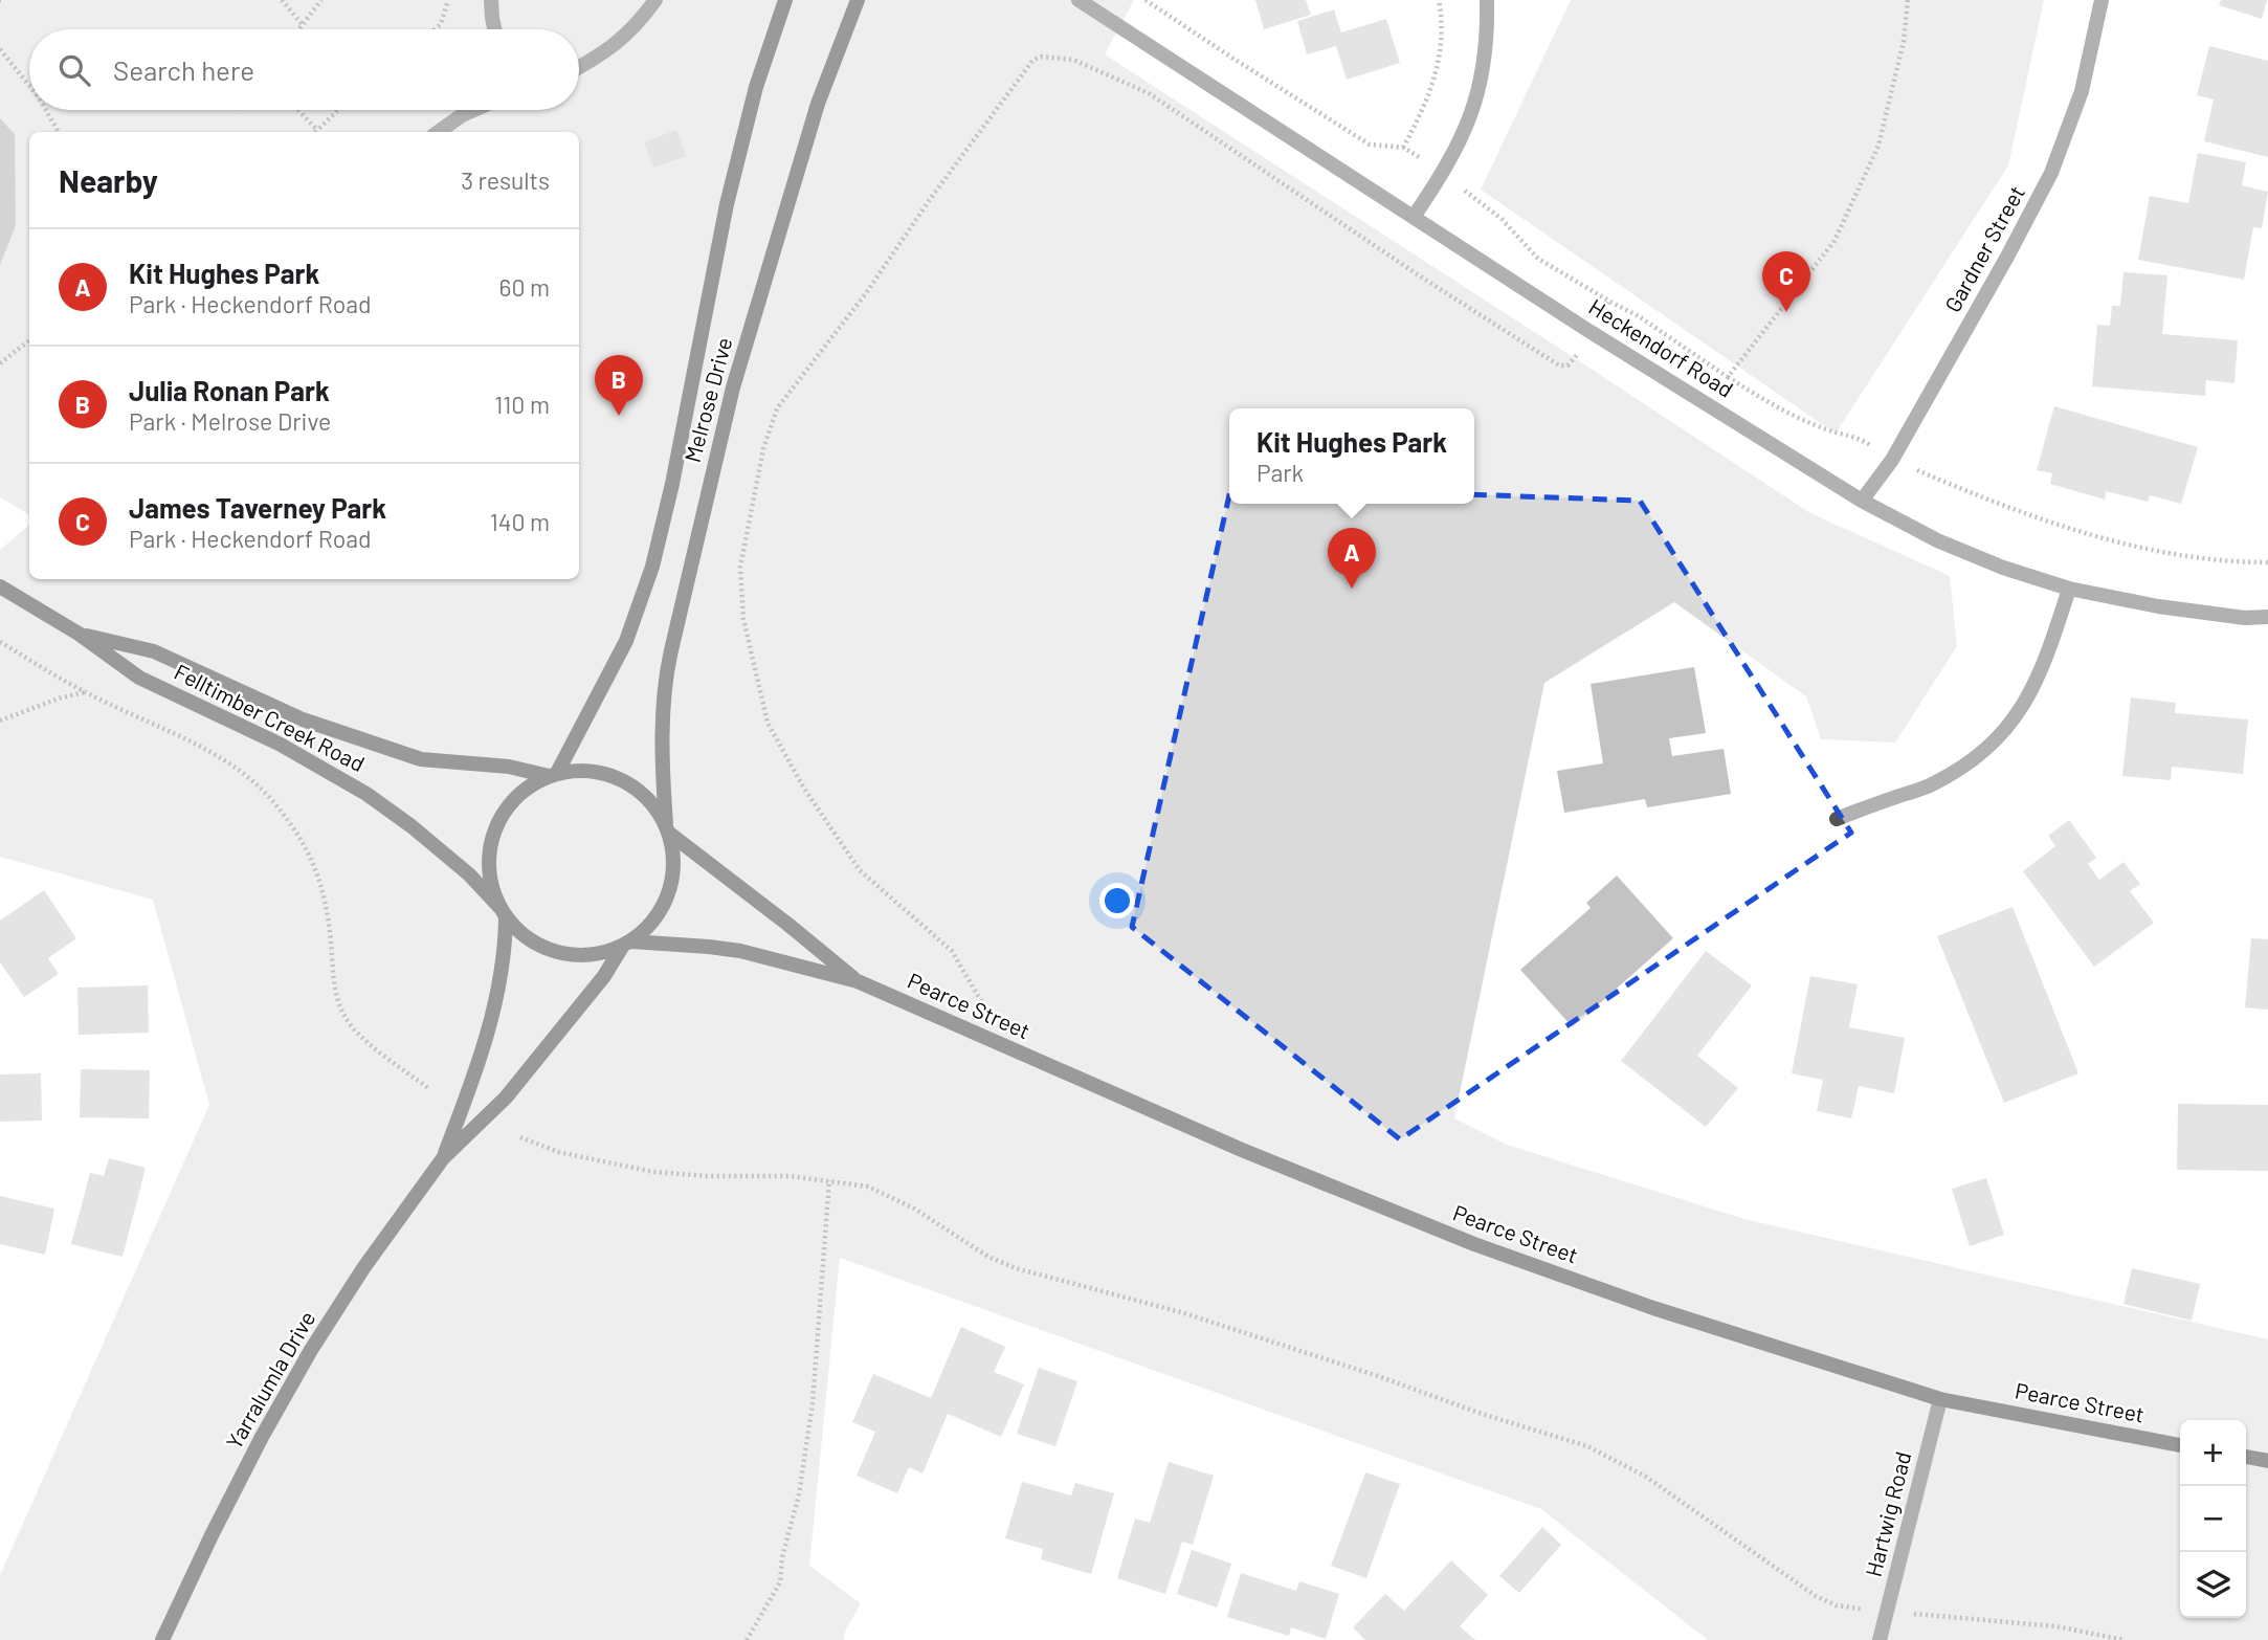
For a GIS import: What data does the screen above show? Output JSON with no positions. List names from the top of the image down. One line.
{"streets":{"main road":["Melrose Drive","Felltimber Creek Road","Pearce Street","Yarralumla Drive"],"street":["Gardner Street","Heckendorf Road","Hartwig Road"]},"crossings":[["Gardner Street","Heckendorf Road"],["Melrose Drive","Felltimber Creek Road"],["Melrose Drive","Pearce Street"],["Melrose Drive","Yarralumla Drive"],["Felltimber Creek Road","Pearce Street"],["Felltimber Creek Road","Yarralumla Drive"],["Pearce Street","Yarralumla Drive"],["Pearce Street","Hartwig Road"]],"page":{"search":"Search here","heading":["Nearby","3 results"],"list":[{"mark":"A","name":"Kit Hughes Park","note":"Park · Heckendorf Road","value":"60 m"},{"mark":"B","name":"Julia Ronan Park","note":"Park · Melrose Drive","value":"110 m"},{"mark":"C","name":"James Taverney Park","note":"Park · Heckendorf Road","value":"140 m"}],"pins":["C","B","A"],"popup":["Kit Hughes Park","Park"],"map_buttons":["+","−"]}}
